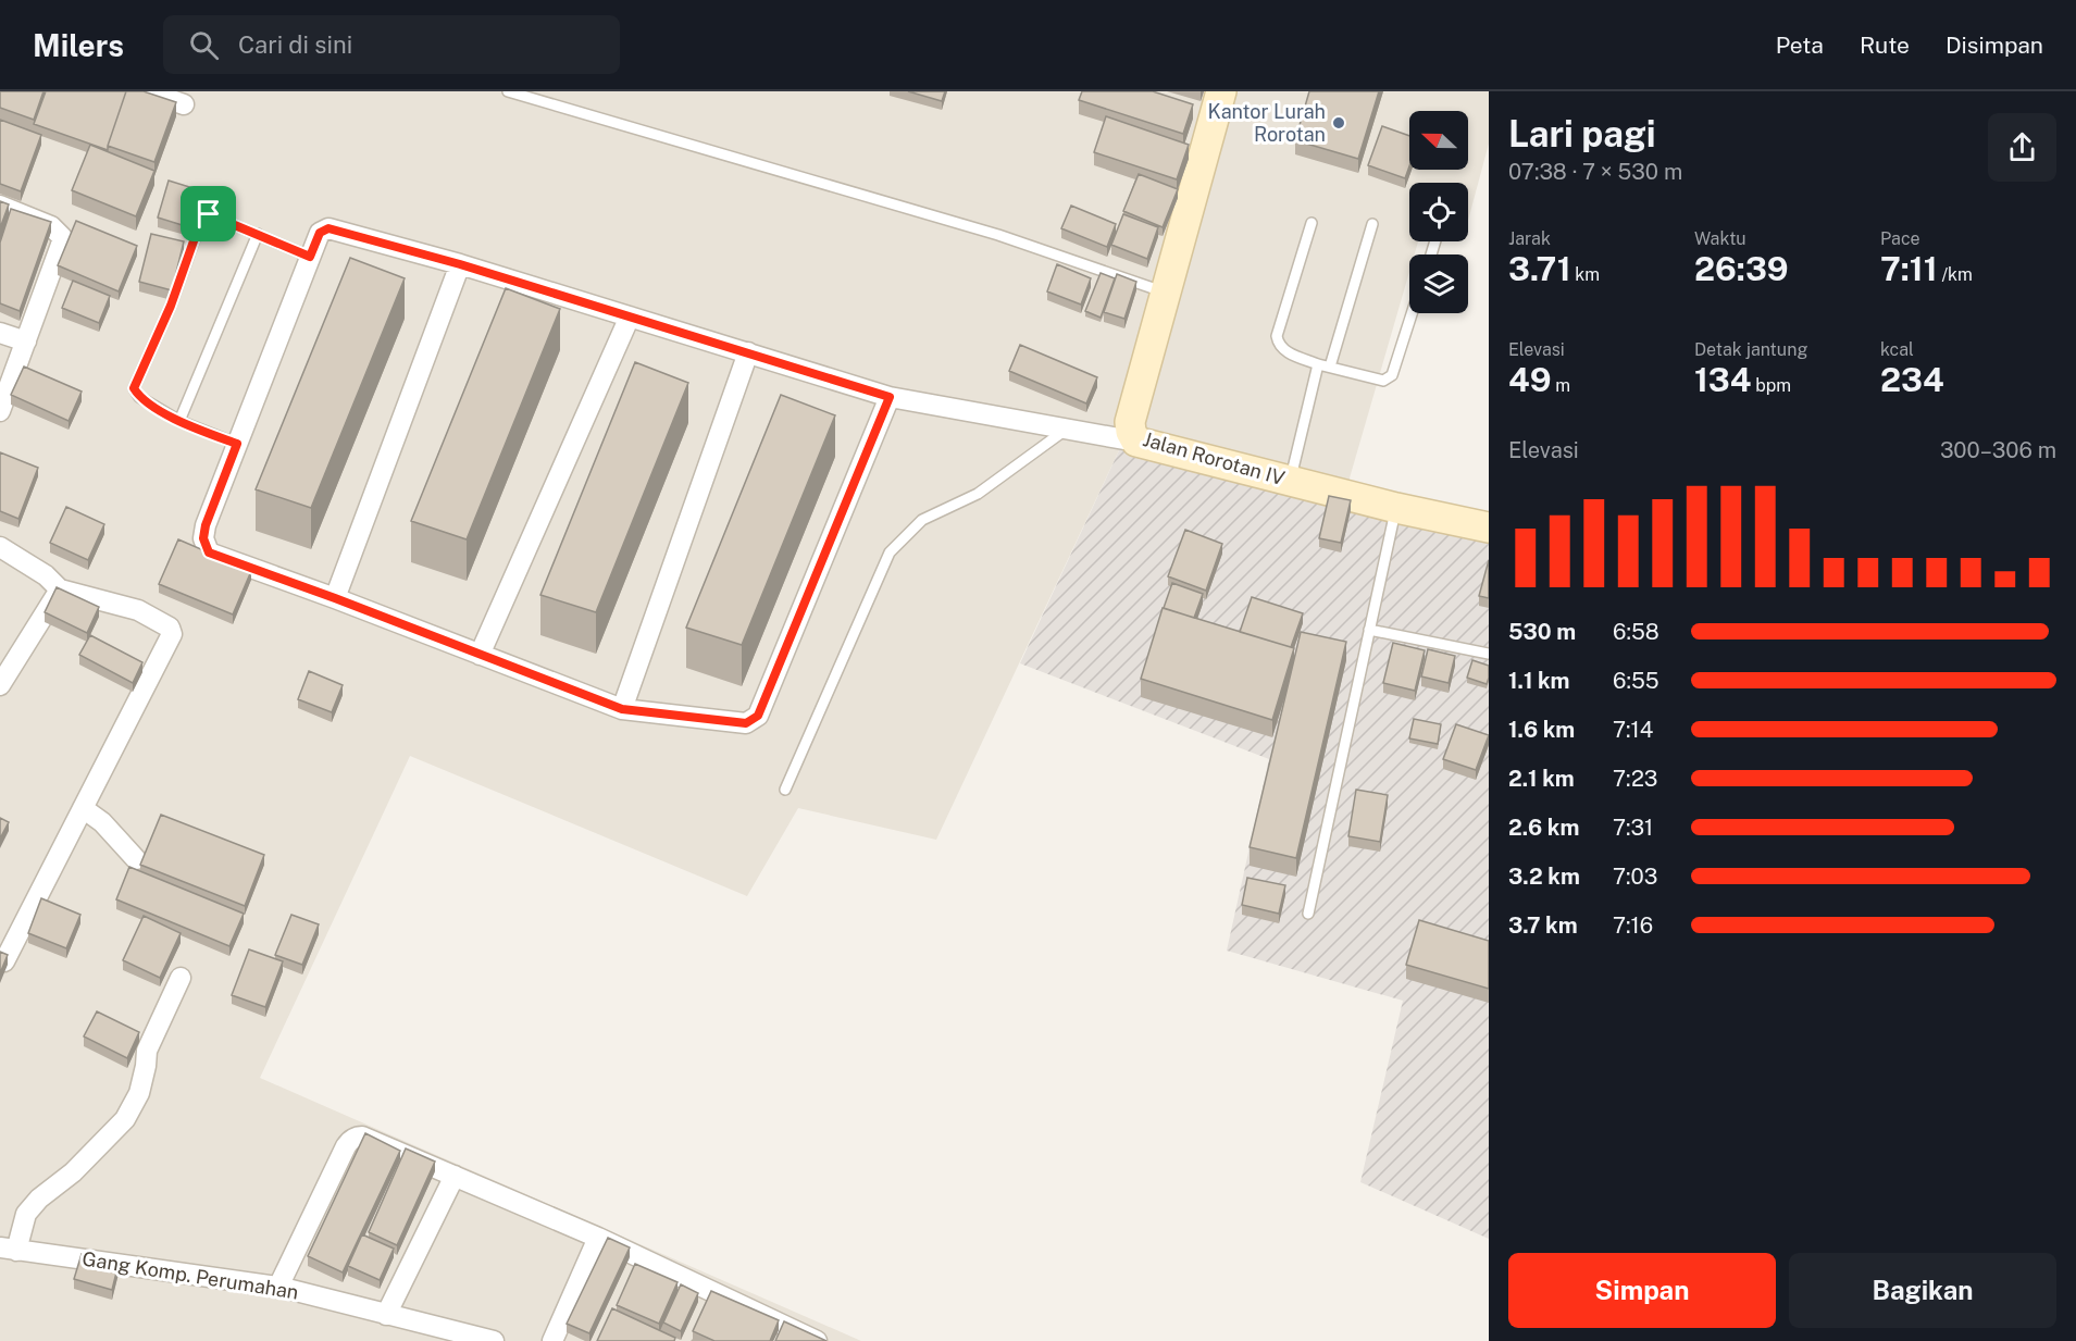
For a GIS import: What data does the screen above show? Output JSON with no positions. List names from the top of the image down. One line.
{"streets":{"street":["Jalan Rorotan IV","Gang Komp. Perumahan"]},"places":["Kantor Lurah Rorotan"],"north":"left","page":{"header":"Milers","search":"Cari di sini","nav":["Peta","Rute","Disimpan"],"heading":["Lari pagi","07:38 · 7 × 530 m"],"stats":[["Jarak","3.71 km"],["Waktu","26:39"],["Pace","7:11 /km"],["Elevasi","49 m"],["Detak jantung","134 bpm"],["kcal","234"]],"chart":["Elevasi","300–306 m"],"list":[{"name":"530 m","note":"6:58"},{"name":"1.1 km","note":"6:55"},{"name":"1.6 km","note":"7:14"},{"name":"2.1 km","note":"7:23"},{"name":"2.6 km","note":"7:31"},{"name":"3.2 km","note":"7:03"},{"name":"3.7 km","note":"7:16"}],"buttons":["Simpan","Bagikan"]}}
